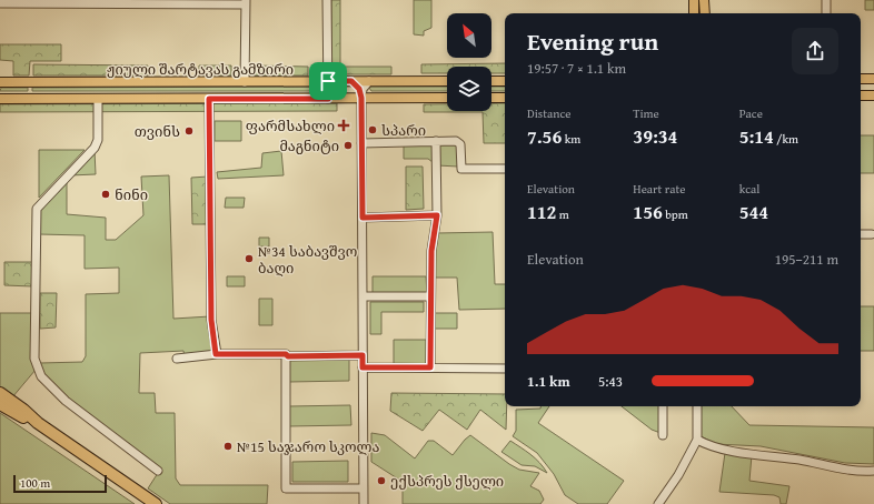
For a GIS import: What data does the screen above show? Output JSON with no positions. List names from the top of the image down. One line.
{"streets":{"main road":["ჟიული შარტავას გამზირი"]},"places":{"health":["ფარმსახლი"],"other":["სპარი","თვინს","მაგნიტი","ნინი","№34 საბავშვო ბაღი","№15 საჯარო სკოლა","ექსპრეს ქსელი"]},"scale_bar":"100 m","north":"top left","page":{"heading":["Evening run","19:57 · 7 × 1.1 km"],"stats":[["Distance","7.56 km"],["Time","39:34"],["Pace","5:14 /km"],["Elevation","112 m"],["Heart rate","156 bpm"],["kcal","544"]],"chart":["Elevation","195–211 m"],"list":[{"name":"1.1 km","note":"5:43"}],"scale":"100 m"}}
